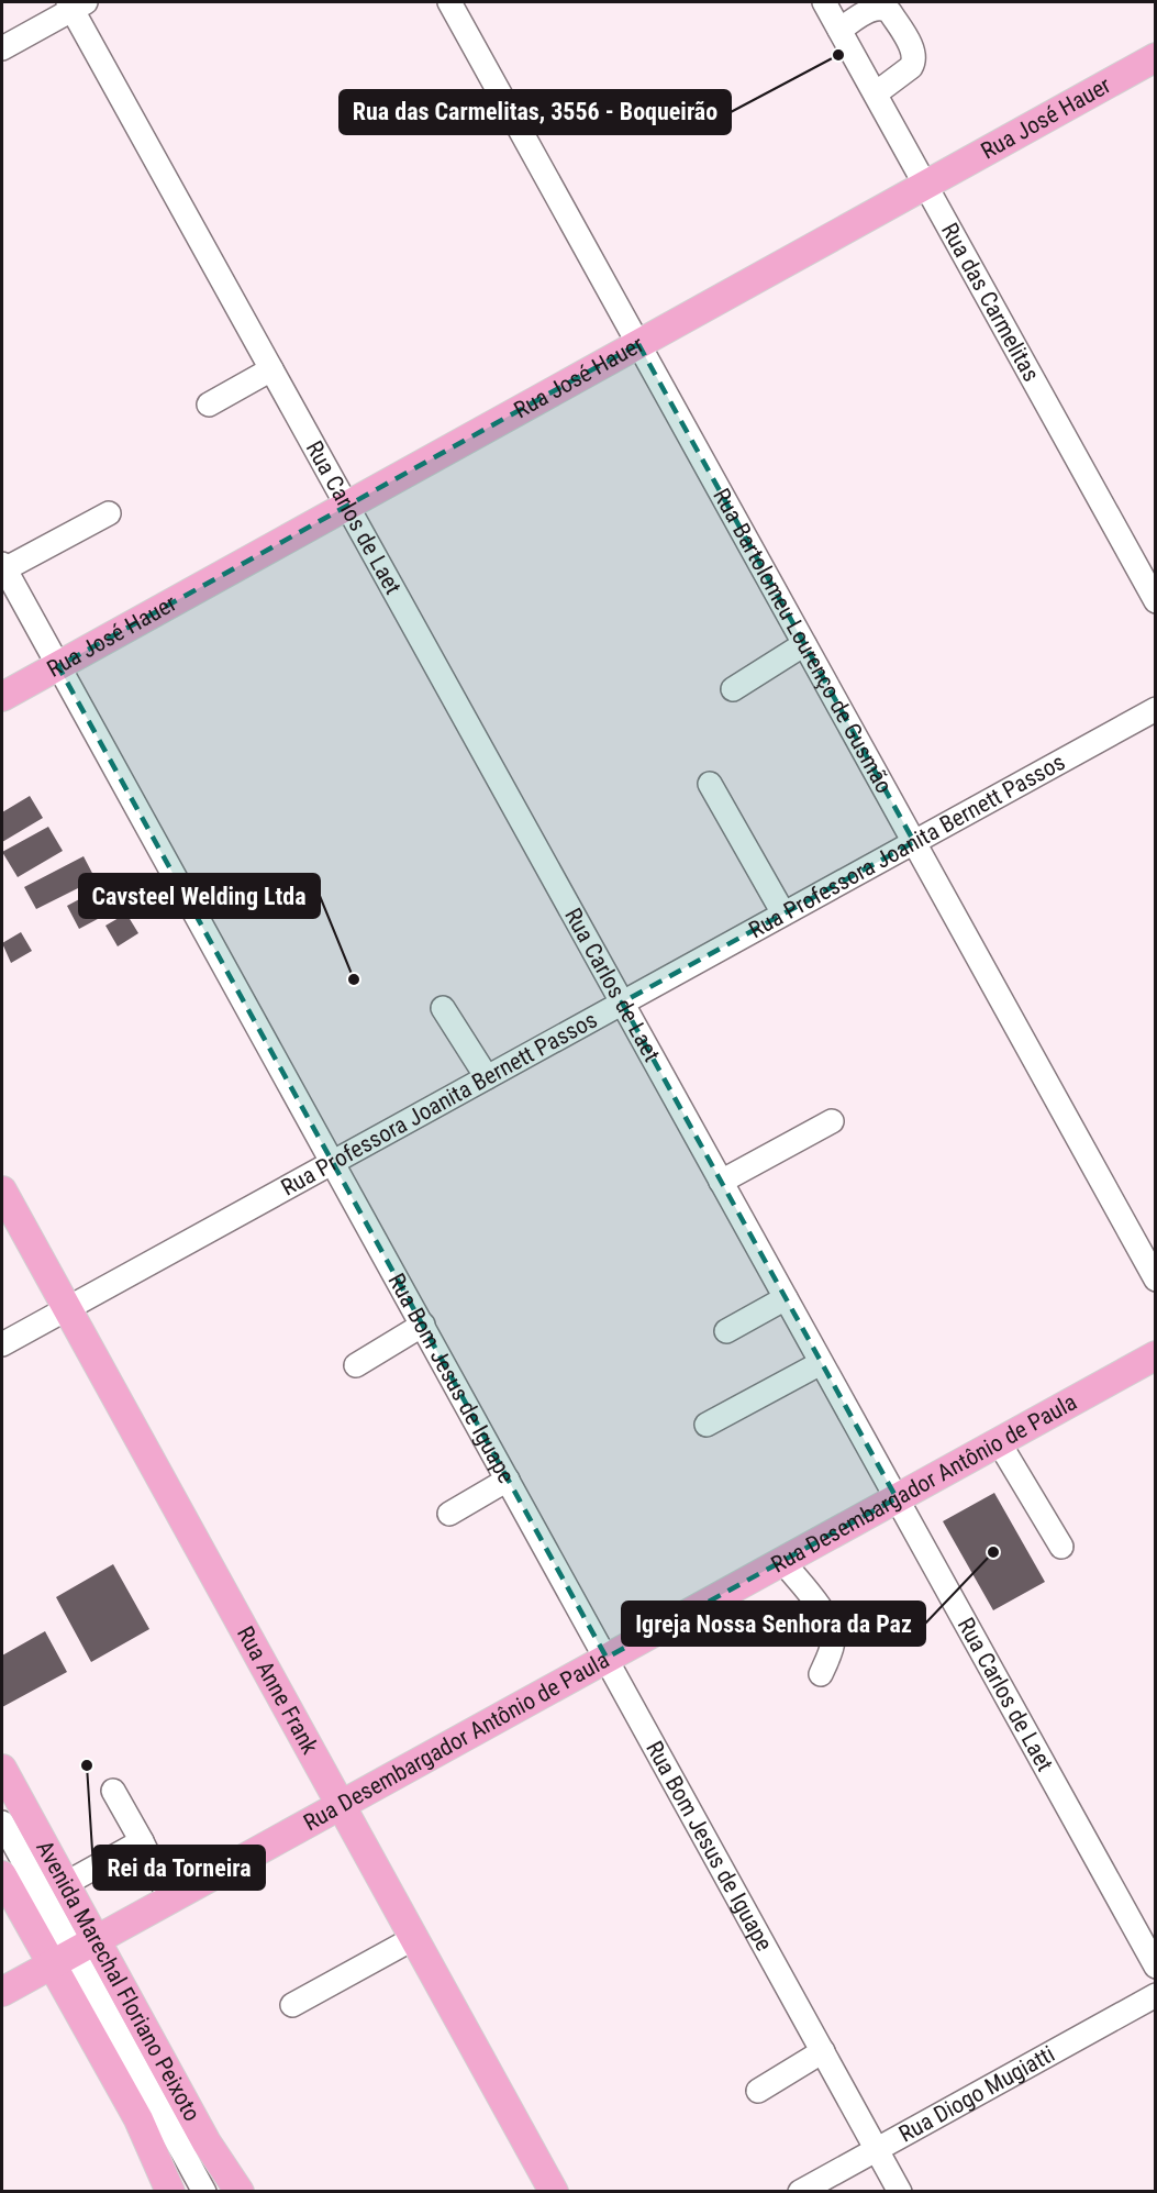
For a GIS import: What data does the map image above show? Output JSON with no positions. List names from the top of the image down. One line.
{"streets":{"main road":["Rua José Hauer","Rua Desembargador Antônio de Paula","Rua Anne Frank","Avenida Marechal Floriano Peixoto"],"street":["Rua das Carmelitas","Rua Carlos de Laet","Rua Bartolomeu Lourenço de Gusmão","Rua Professora Joanita Bernett Passos","Rua Bom Jesus de Iguape","Rua Diogo Mugiatti"]},"crossings":[["Rua José Hauer","Rua das Carmelitas"],["Rua José Hauer","Rua Carlos de Laet"],["Rua José Hauer","Rua Bartolomeu Lourenço de Gusmão"],["Rua José Hauer","Rua Bom Jesus de Iguape"],["Rua Carlos de Laet","Rua Professora Joanita Bernett Passos"],["Rua Carlos de Laet","Rua Desembargador Antônio de Paula"],["Rua Bartolomeu Lourenço de Gusmão","Rua Professora Joanita Bernett Passos"],["Rua Professora Joanita Bernett Passos","Rua Bom Jesus de Iguape"],["Rua Professora Joanita Bernett Passos","Rua Anne Frank"],["Rua Bom Jesus de Iguape","Rua Desembargador Antônio de Paula"],["Rua Bom Jesus de Iguape","Rua Diogo Mugiatti"],["Rua Desembargador Antônio de Paula","Rua Anne Frank"],["Rua Desembargador Antônio de Paula","Avenida Marechal Floriano Peixoto"]],"places":["Rua das Carmelitas, 3556 - Boqueirão","Cavsteel Welding Ltda","Igreja Nossa Senhora da Paz","Rei da Torneira"]}
